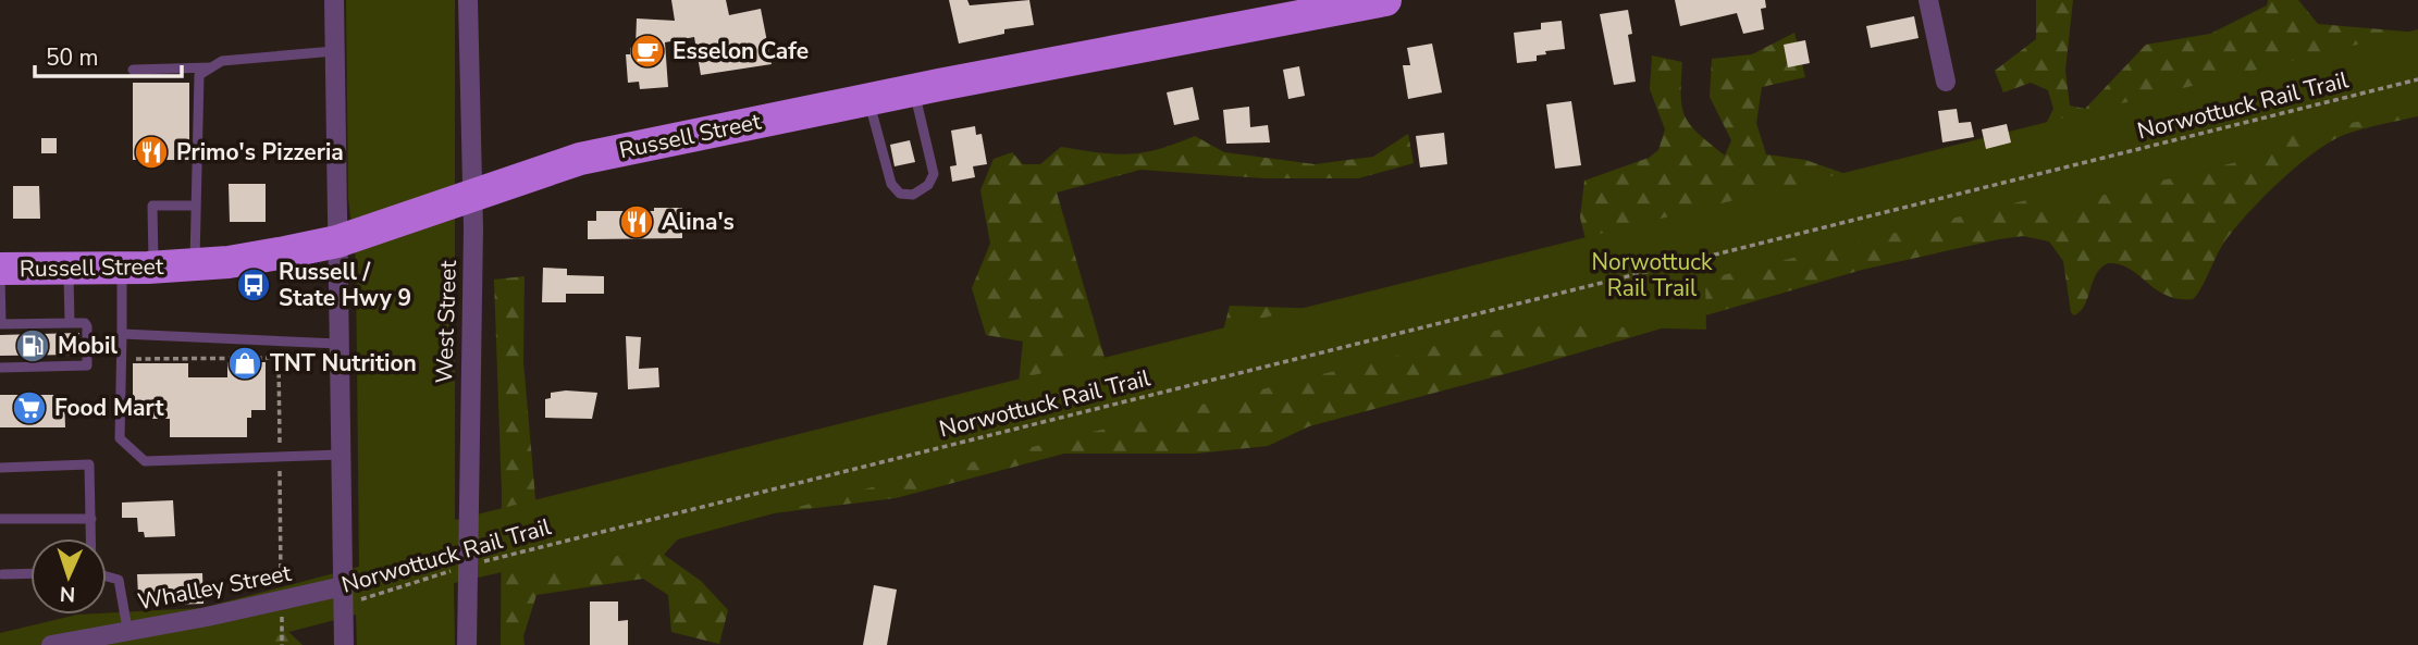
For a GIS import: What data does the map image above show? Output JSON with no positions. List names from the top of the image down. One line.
{"streets":{"highway":["Russell Street"],"street":["West Street","Whalley Street"],"path":["Norwottuck Rail Trail"]},"crossings":[["Norwottuck Rail Trail","West Street"],["Norwottuck Rail Trail","Whalley Street"],["Russell Street","West Street"]],"parks":["Norwottuck Rail Trail"],"places":{"cafe":["Esselon Cafe"],"restaurant":["Primo's Pizzeria","Alina's"],"bus stop":["Russell / State Hwy 9"],"fuel station":["Mobil"],"shop":["TNT Nutrition"],"supermarket":["Food Mart"]},"scale_bar":"50 m","north":"bottom"}
